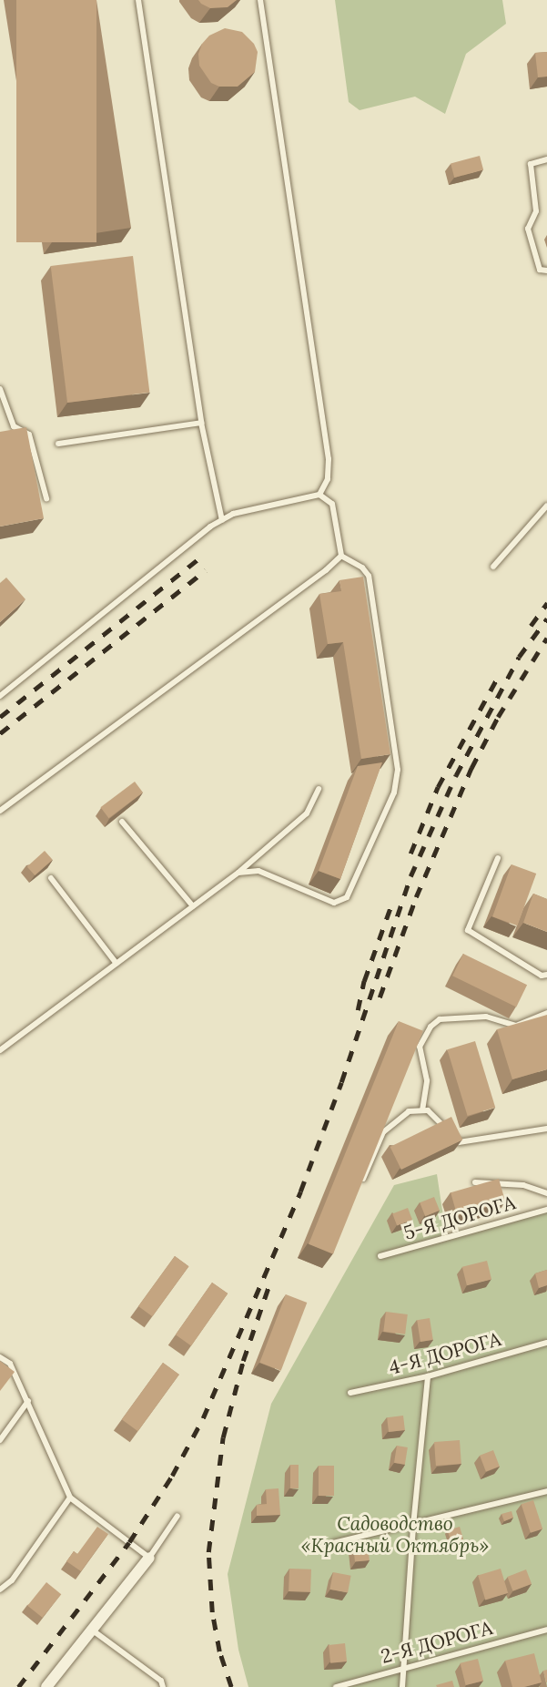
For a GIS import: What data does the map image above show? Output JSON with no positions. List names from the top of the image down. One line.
{"streets":{"lane":["5-Я ДОРОГА","4-Я ДОРОГА","2-Я ДОРОГА"]},"parks":["Садоводство «Красный Октябрь»"]}
